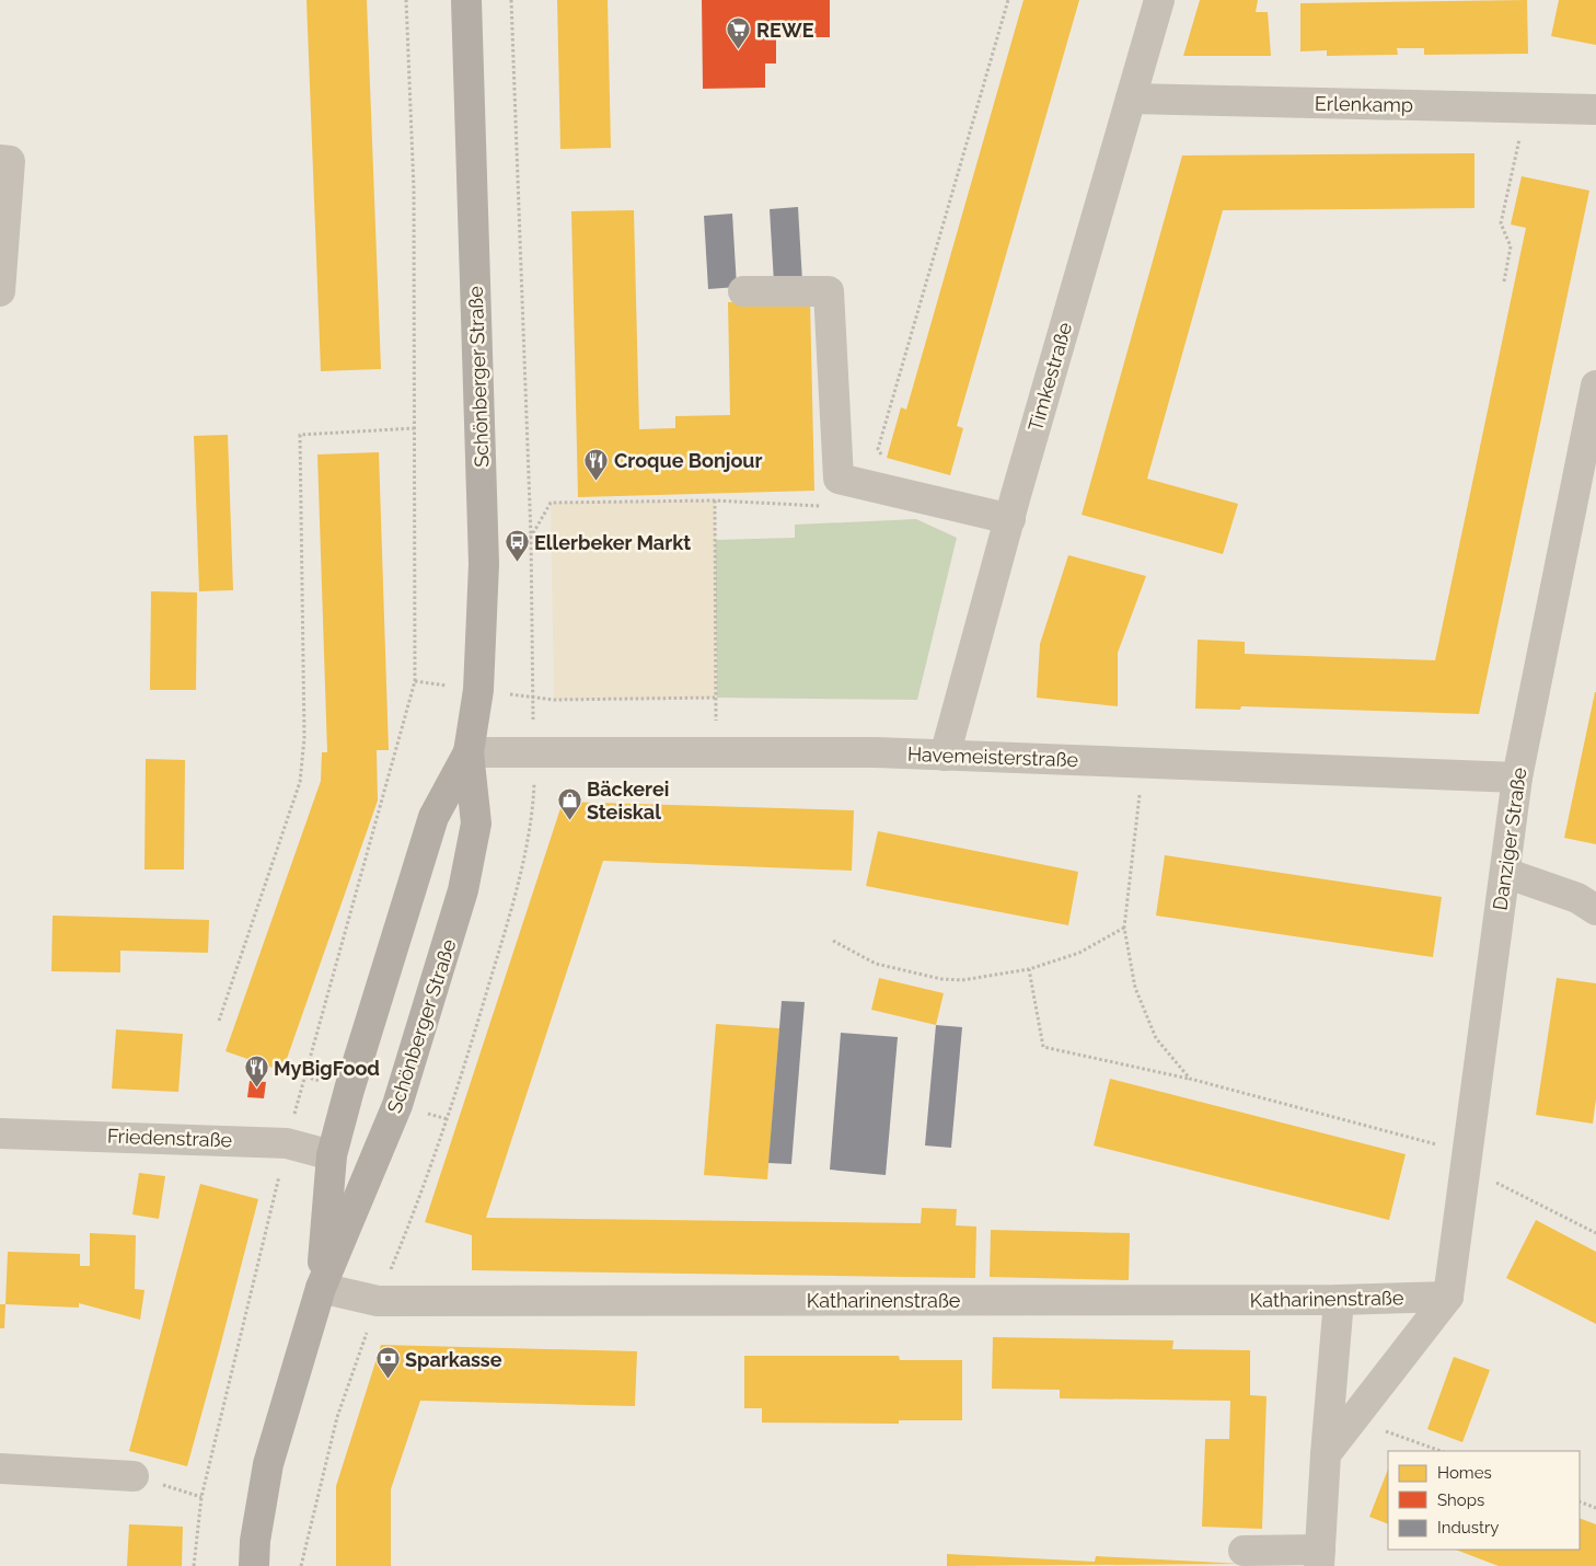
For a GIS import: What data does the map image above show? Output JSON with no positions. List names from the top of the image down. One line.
{"streets":{"main road":["Schönberger Straße"],"street":["Erlenkamp","Timkestraße","Havemeisterstraße","Danziger Straße","Friedenstraße","Katharinenstraße"]},"crossings":[["Erlenkamp","Timkestraße"],["Schönberger Straße","Havemeisterstraße"],["Schönberger Straße","Friedenstraße"],["Schönberger Straße","Katharinenstraße"],["Timkestraße","Havemeisterstraße"],["Havemeisterstraße","Danziger Straße"],["Danziger Straße","Katharinenstraße"]],"places":{"supermarket":["REWE"],"restaurant":["Croque Bonjour","MyBigFood"],"bus stop":["Ellerbeker Markt"],"shop":["Bäckerei Steiskal"],"bank":["Sparkasse"]},"legend":["Homes","Shops","Industry"]}
